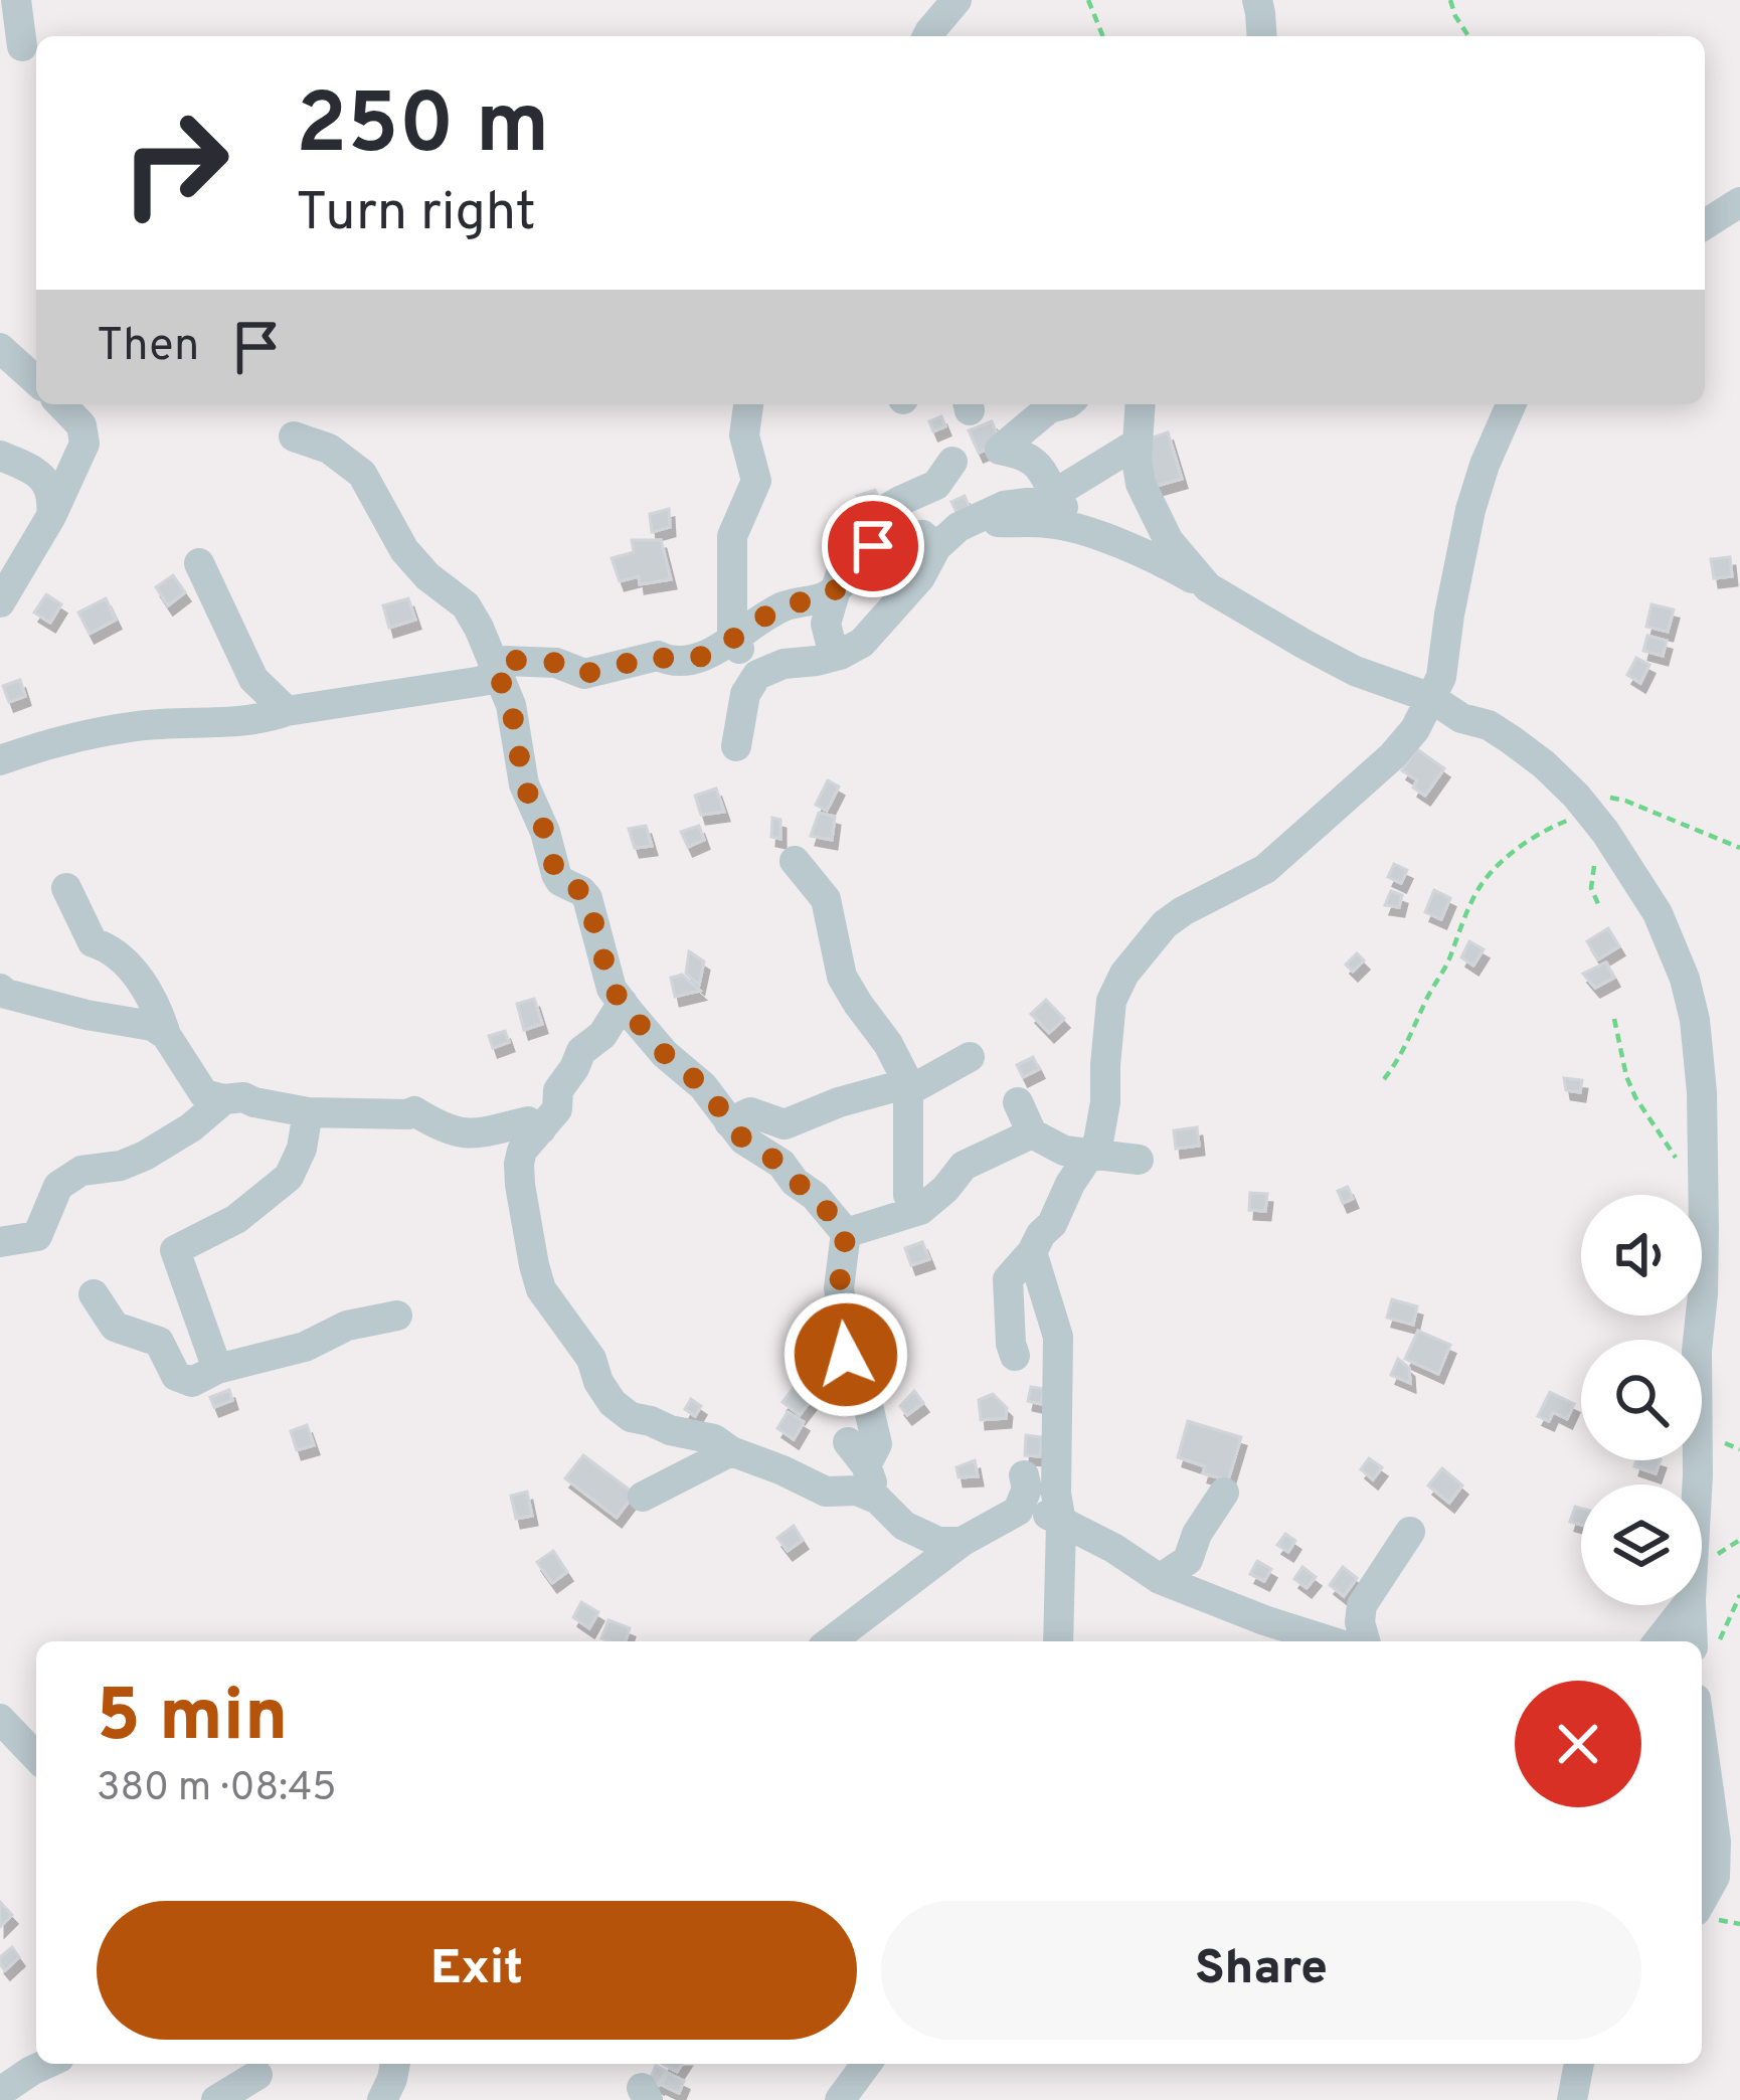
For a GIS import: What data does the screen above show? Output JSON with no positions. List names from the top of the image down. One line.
{"page":{"turn":["250 m","Turn right"],"then":"Then","heading":["5 min","380 m · 08:45"],"buttons":["Exit","Share"]}}
